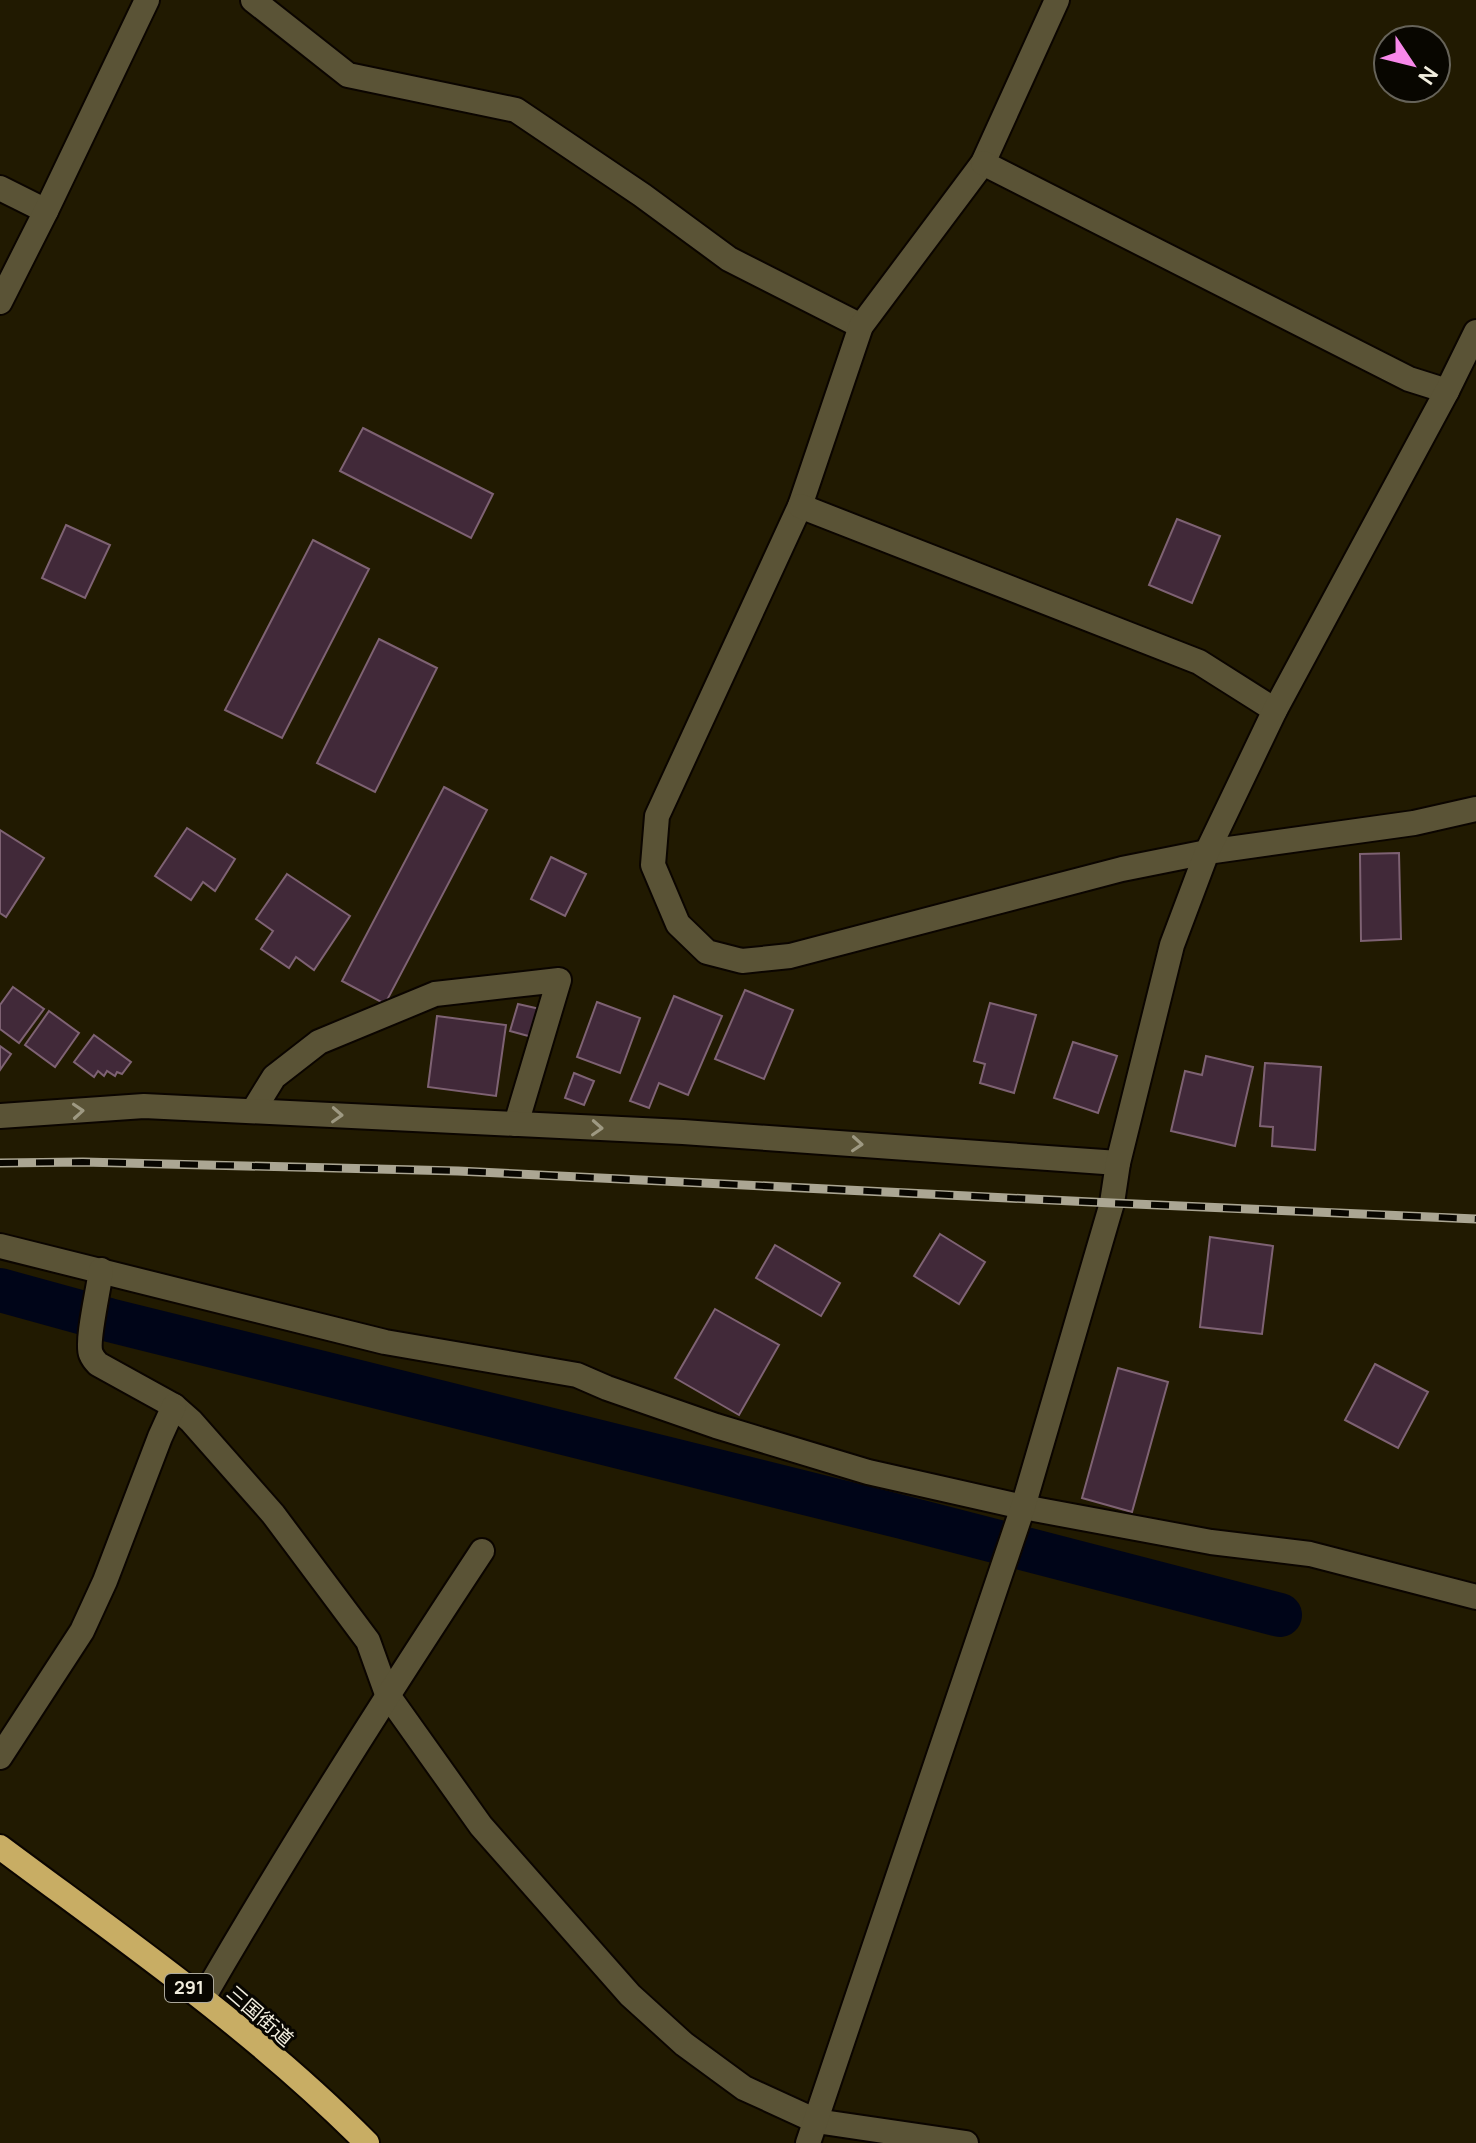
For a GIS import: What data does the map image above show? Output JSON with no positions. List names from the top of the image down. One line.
{"streets":{"highway":["291","三国街道"]},"north":"bottom right"}
